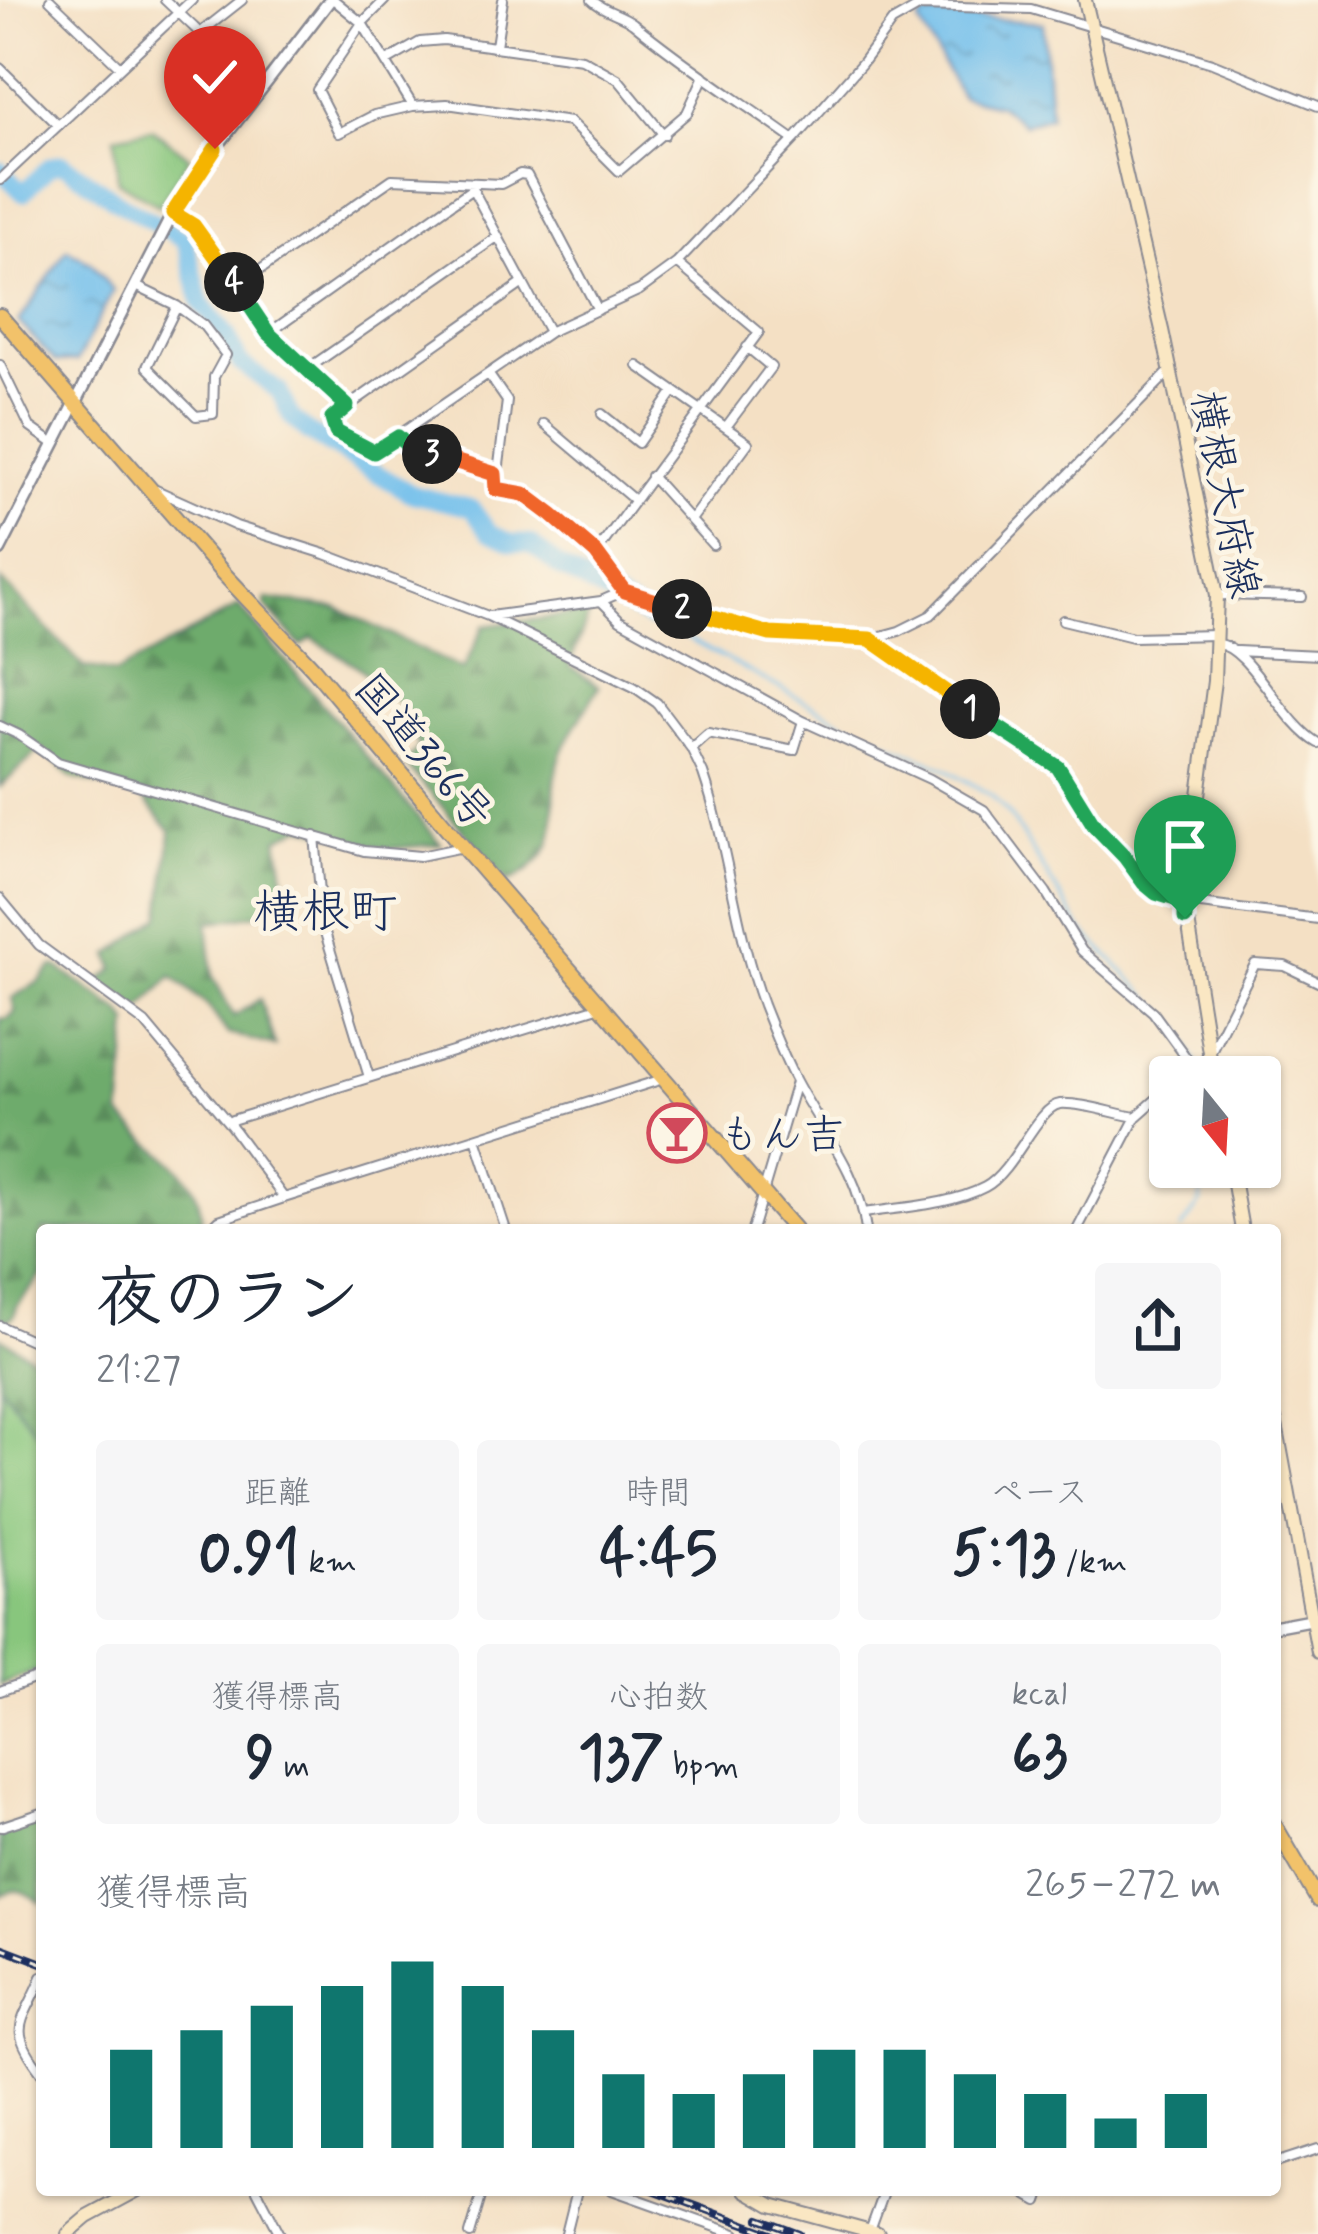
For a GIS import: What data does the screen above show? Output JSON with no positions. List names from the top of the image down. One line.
{"streets":{"highway":["国道366号"],"main road":["横根大府線"]},"districts":["横根町"],"places":{"bar":["もん吉"]},"north":"bottom","page":{"pins":["4","3","2","1"],"heading":["夜のラン","21:27"],"stats":[["距離","0.91 km"],["時間","4:45"],["ペース","5:13 /km"],["獲得標高","9 m"],["心拍数","137 bpm"],["kcal","63"]],"chart":["獲得標高","265–272 m"]}}
